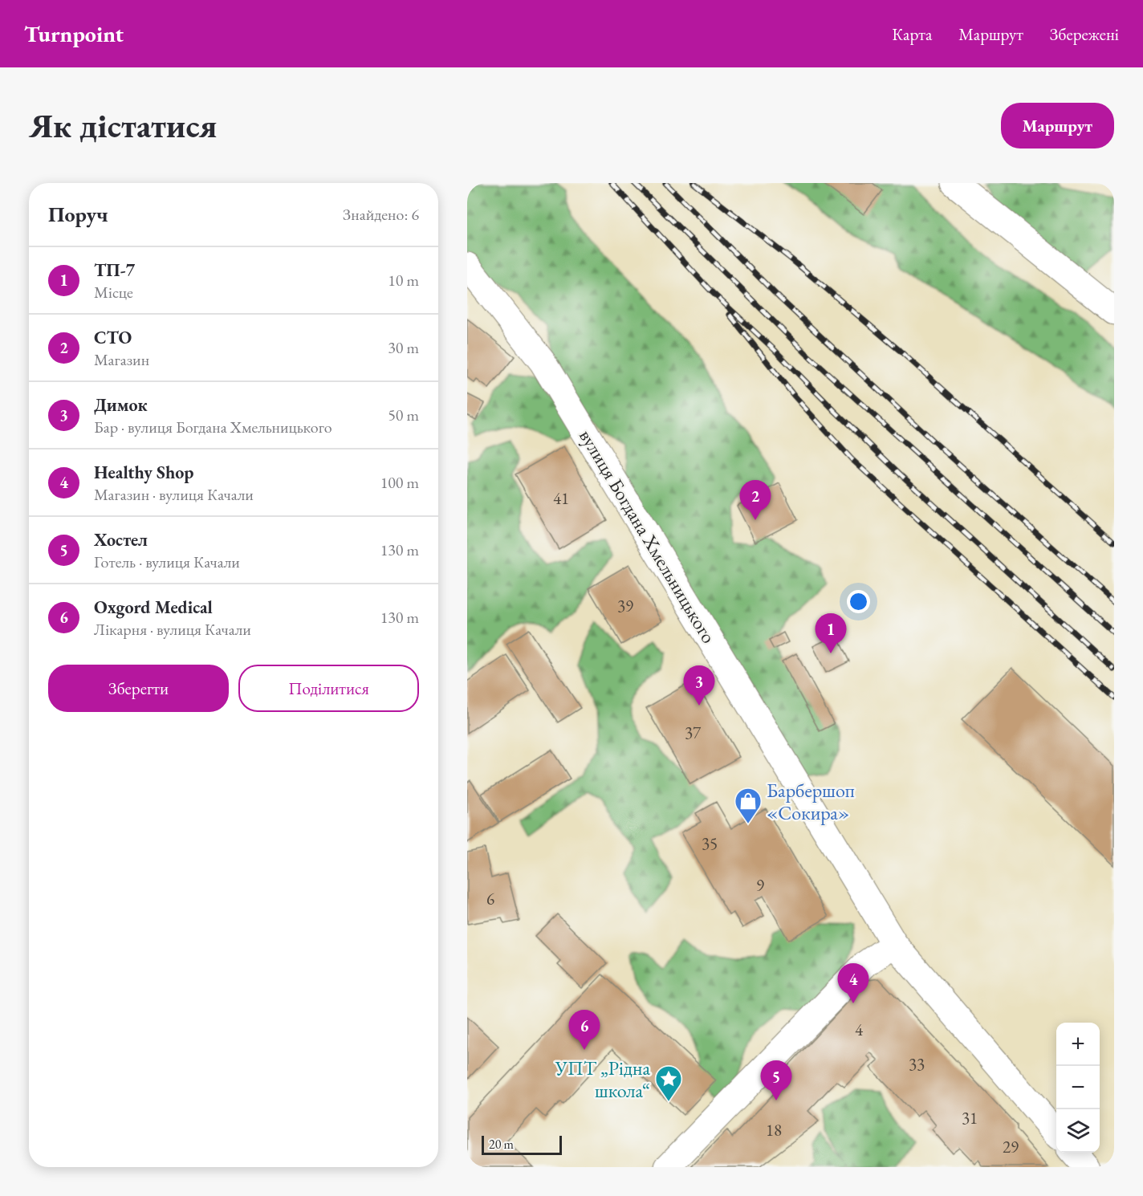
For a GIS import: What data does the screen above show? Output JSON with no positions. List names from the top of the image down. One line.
{"streets":{"main road":["вулиця Богдана Хмельницького"]},"places":{"shop":["Барбершоп «Сокира»"],"place":["УПТ „Рідна школа“"]},"house_numbers":["41","39","37","35","9","6","4","33","31","18","29"],"scale_bar":"20 m","page":{"header":"Turnpoint","nav":["Карта","Маршрут","Збережені"],"buttons":["Маршрут",["Зберегти","Поділитися"]],"title":"Як дістатися","heading":["Поруч","Знайдено: 6"],"list":[{"mark":"1","name":"ТП-7","note":"Місце","value":"10 m"},{"mark":"2","name":"СТО","note":"Магазин","value":"30 m"},{"mark":"3","name":"Димок","note":"Бар · вулиця Богдана Хмельницького","value":"50 m"},{"mark":"4","name":"Healthy Shop","note":"Магазин · вулиця Качали","value":"100 m"},{"mark":"5","name":"Хостел","note":"Готель · вулиця Качали","value":"130 m"},{"mark":"6","name":"Oxgord Medical","note":"Лікарня · вулиця Качали","value":"130 m"}],"pins":["2","1","3","4","6","5"],"map_buttons":["+","−"],"scale":"20 m"}}
